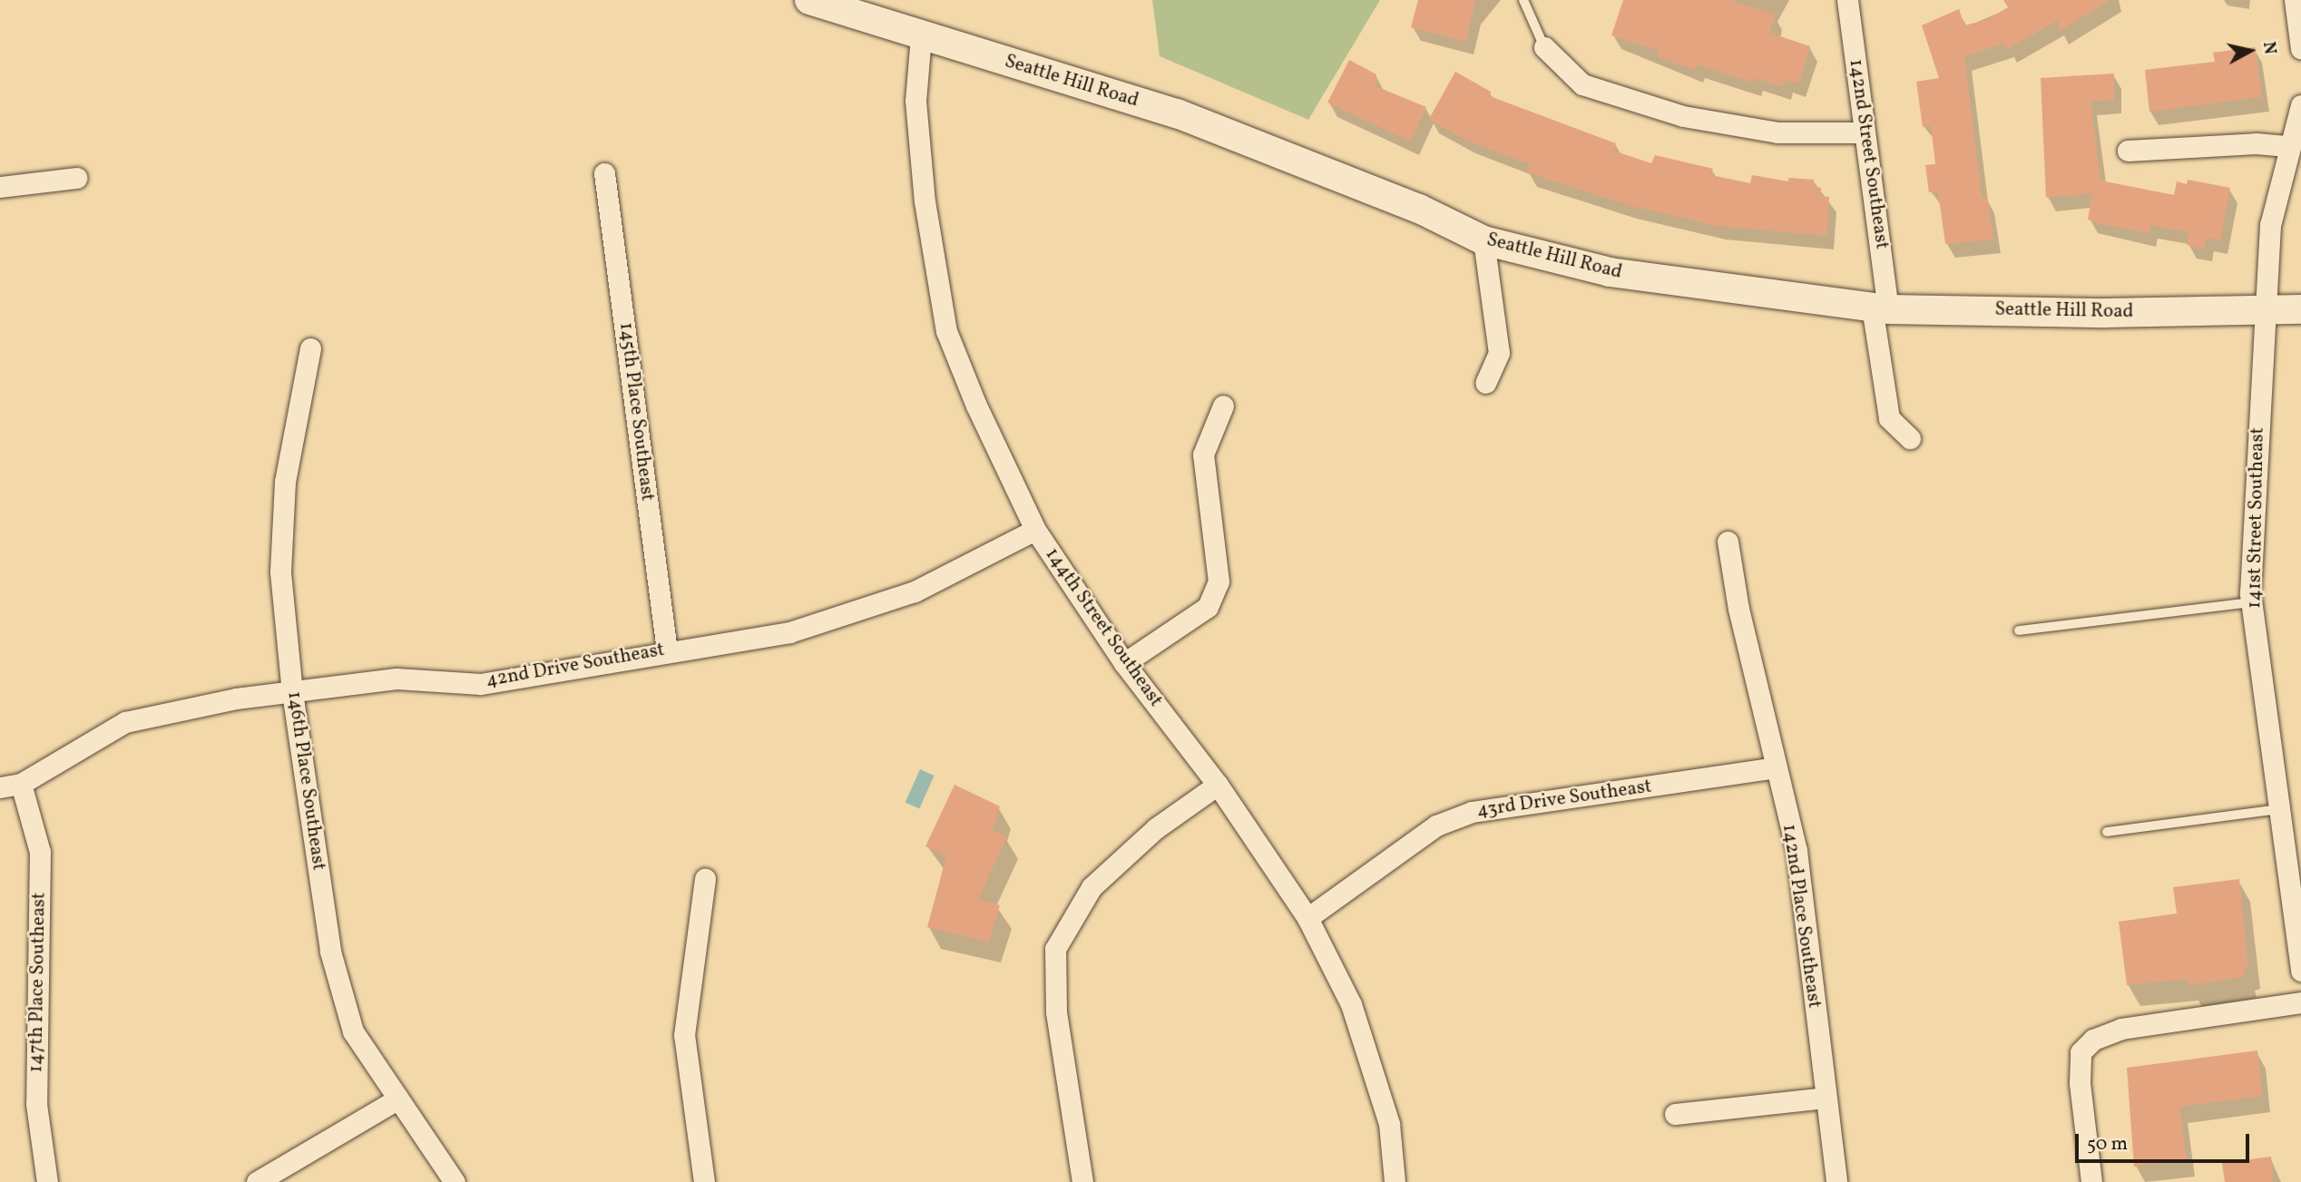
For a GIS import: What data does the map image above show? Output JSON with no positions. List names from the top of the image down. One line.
{"streets":{"main road":["Seattle Hill Road"],"street":["142nd Street Southeast","145th Place Southeast","141st Street Southeast","144th Street Southeast","42nd Drive Southeast","146th Place Southeast","43rd Drive Southeast","142nd Place Southeast","147th Place Southeast"]},"crossings":[["Seattle Hill Road","142nd Street Southeast"],["Seattle Hill Road","141st Street Southeast"],["Seattle Hill Road","144th Street Southeast"],["145th Place Southeast","42nd Drive Southeast"],["144th Street Southeast","42nd Drive Southeast"],["144th Street Southeast","43rd Drive Southeast"],["42nd Drive Southeast","146th Place Southeast"],["42nd Drive Southeast","147th Place Southeast"],["43rd Drive Southeast","142nd Place Southeast"]],"scale_bar":"50 m","north":"right"}
